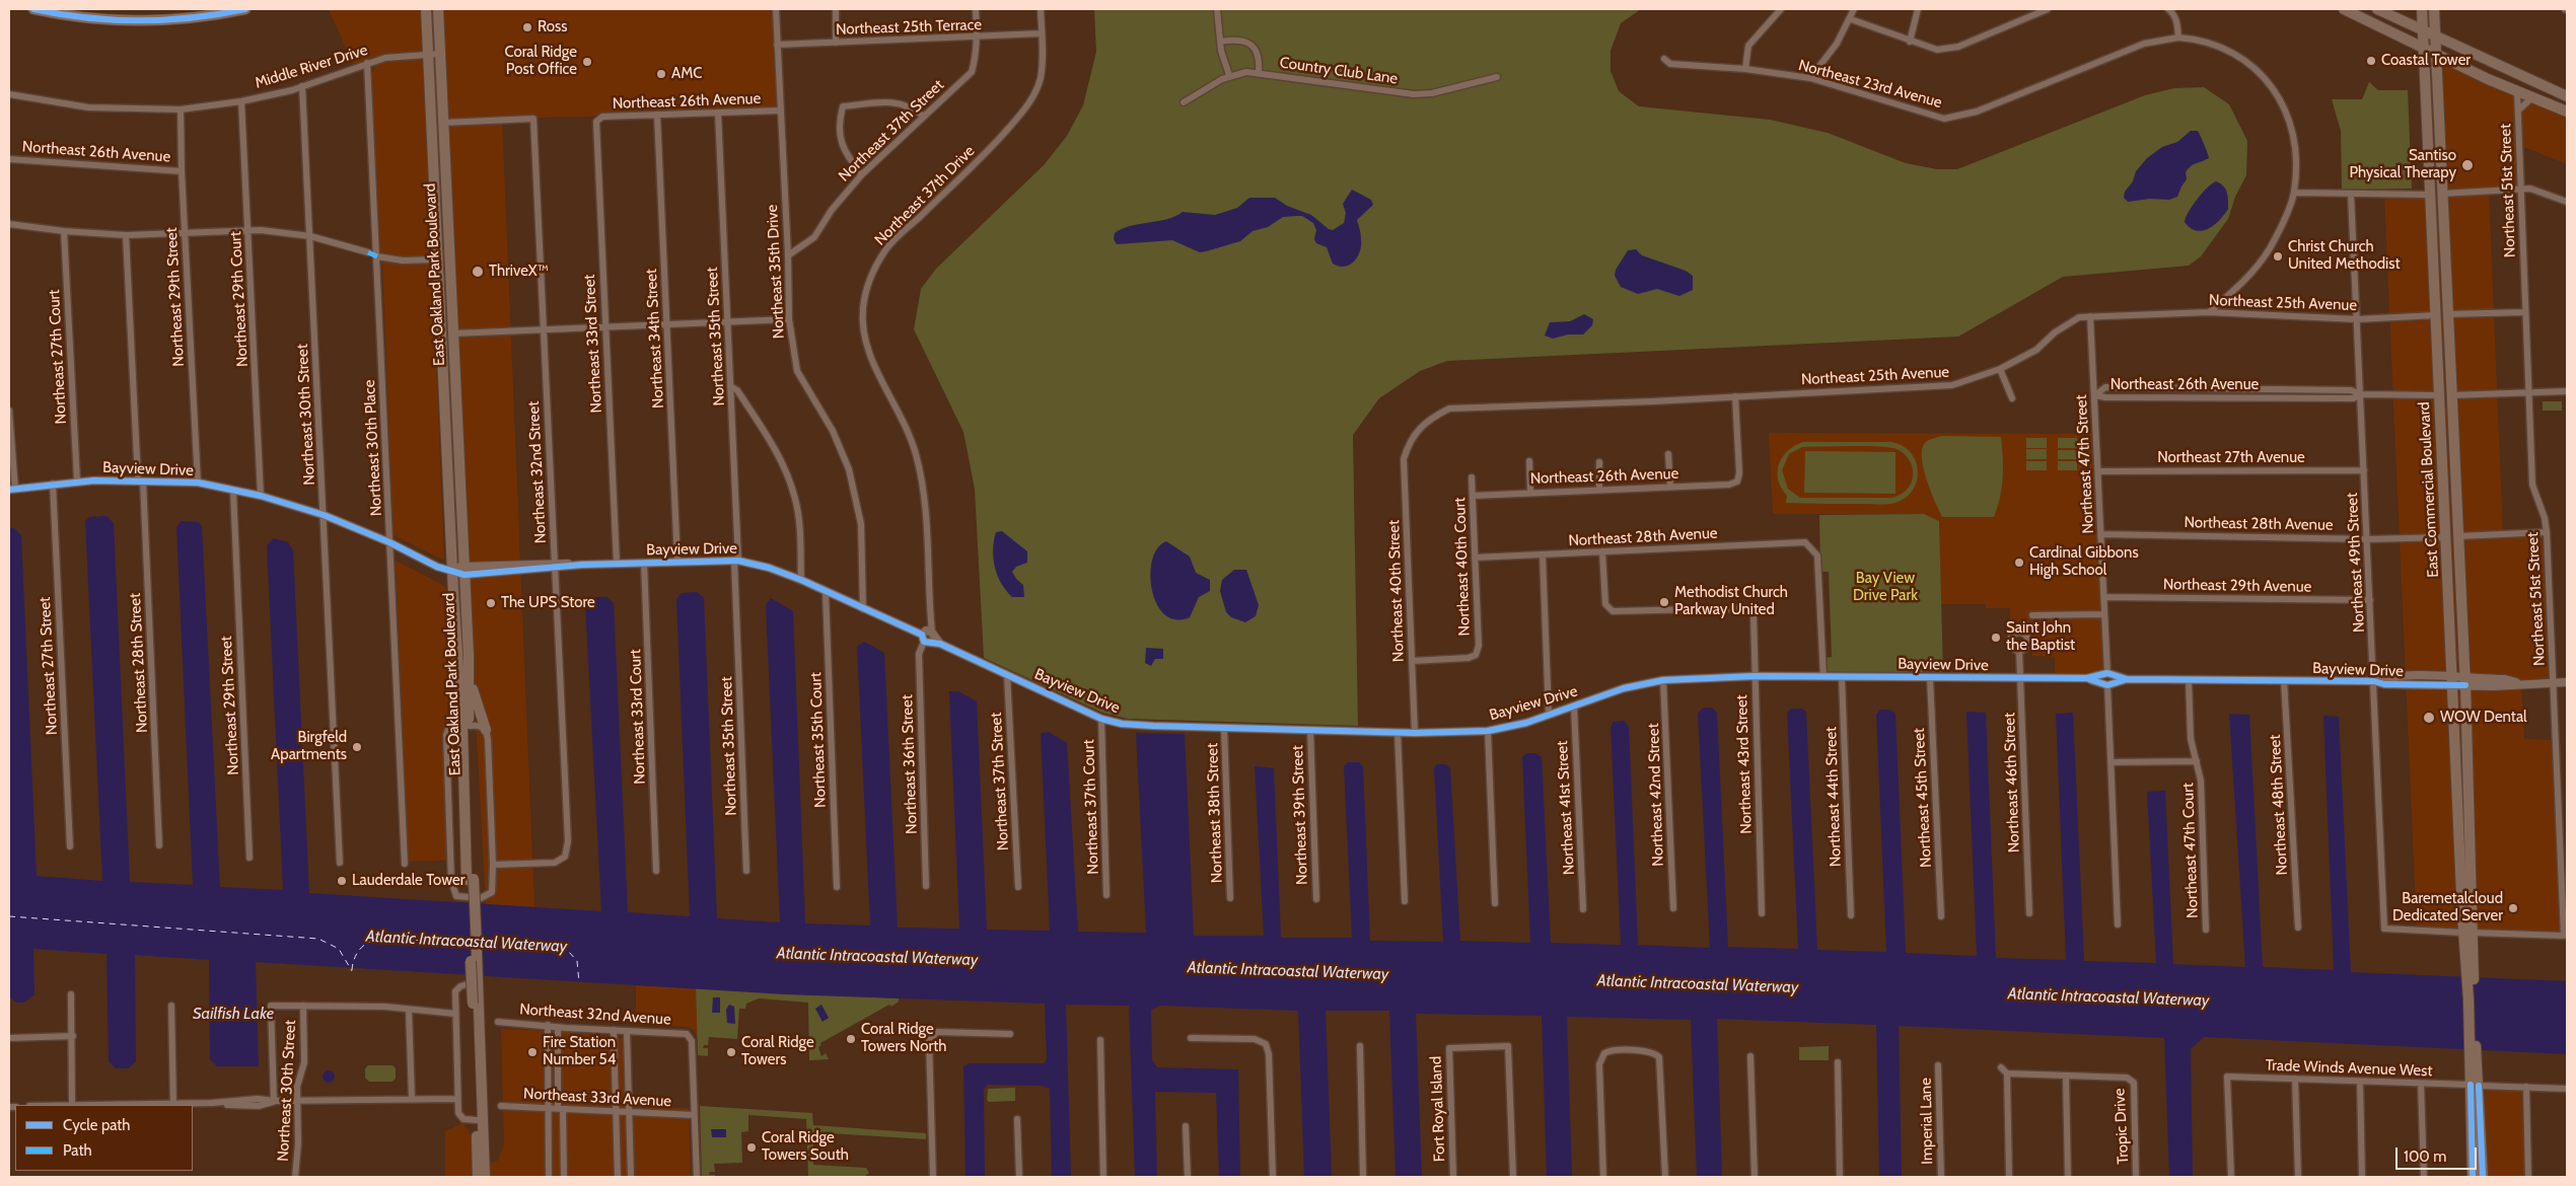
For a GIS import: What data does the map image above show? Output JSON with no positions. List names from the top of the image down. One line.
{"streets":{"main road":["East Oakland Park Boulevard","East Commercial Boulevard"],"street":["Northeast 25th Terrace","Middle River Drive","Country Club Lane","Northeast 23rd Avenue","Northeast 26th Avenue","Northeast 37th Street","Northeast 51st Street","Northeast 37th Drive","Northeast 35th Drive","Northeast 29th Street","Northeast 29th Court","Northeast 25th Avenue","Northeast 35th Street","Northeast 34th Street","Northeast 33rd Street","Northeast 27th Court","Northeast 30th Street","Northeast 30th Place","Northeast 27th Avenue","Northeast 47th Street","Bayview Drive","Northeast 32nd Street","Northeast 28th Avenue","Northeast 49th Street","Northeast 40th Court","Northeast 29th Avenue","Northeast 40th Street","Northeast 28th Street","Northeast 27th Street","Northeast 33rd Court","Northeast 35th Court","Northeast 36th Street","Northeast 43rd Street","Northeast 46th Street","Northeast 42nd Street","Northeast 44th Street","Northeast 45th Street","Northeast 48th Street","Northeast 37th Court","Northeast 41st Street","Northeast 38th Street","Northeast 39th Street","Northeast 47th Court","Northeast 32nd Avenue","Trade Winds Avenue West","Northeast 33rd Avenue","Fort Royal Island","Imperial Lane","Tropic Drive"]},"crossings":[["Northeast 25th Terrace","Northeast 37th Street"],["Northeast 25th Terrace","Northeast 37th Drive"],["Northeast 25th Terrace","Northeast 35th Drive"],["Middle River Drive","East Oakland Park Boulevard"],["Middle River Drive","Northeast 29th Street"],["Middle River Drive","Northeast 29th Court"],["Middle River Drive","Northeast 30th Street"],["Middle River Drive","Northeast 30th Place"],["Northeast 26th Avenue","Northeast 35th Drive"],["Northeast 26th Avenue","Northeast 29th Street"],["Northeast 26th Avenue","Northeast 25th Avenue"],["Northeast 26th Avenue","Northeast 35th Street"],["Northeast 26th Avenue","Northeast 34th Street"],["Northeast 26th Avenue","Northeast 33rd Street"],["Northeast 26th Avenue","Northeast 47th Street"],["Northeast 26th Avenue","East Commercial Boulevard"],["Northeast 26th Avenue","Northeast 49th Street"],["Northeast 26th Avenue","Northeast 40th Court"],["Northeast 37th Street","Northeast 35th Drive"],["Northeast 37th Street","Bayview Drive"],["Northeast 51st Street","Bayview Drive"],["Northeast 51st Street","East Commercial Boulevard"],["Northeast 51st Street","Northeast 49th Street"],["Northeast 37th Drive","Bayview Drive"],["Northeast 37th Drive","Northeast 36th Street"],["Northeast 35th Drive","Bayview Drive"],["East Oakland Park Boulevard","Bayview Drive"],["East Oakland Park Boulevard","Northeast 32nd Street"],["Northeast 29th Street","Bayview Drive"],["Northeast 29th Court","Bayview Drive"],["Northeast 25th Avenue","Northeast 47th Street"],["Northeast 25th Avenue","East Commercial Boulevard"],["Northeast 25th Avenue","Northeast 49th Street"],["Northeast 25th Avenue","Northeast 40th Street"],["Northeast 35th Street","Bayview Drive"],["Northeast 34th Street","Bayview Drive"],["Northeast 33rd Street","Bayview Drive"],["Northeast 27th Court","Bayview Drive"],["Northeast 30th Street","Bayview Drive"],["Northeast 30th Place","Bayview Drive"],["Northeast 27th Avenue","Northeast 47th Street"],["Northeast 27th Avenue","Northeast 49th Street"],["Northeast 47th Street","Bayview Drive"],["Northeast 47th Street","Northeast 28th Avenue"],["Northeast 47th Street","Northeast 29th Avenue"],["Bayview Drive","Northeast 32nd Street"],["Bayview Drive","East Commercial Boulevard"],["Bayview Drive","Northeast 28th Avenue"],["Bayview Drive","Northeast 49th Street"],["Bayview Drive","Northeast 40th Street"],["Bayview Drive","Northeast 28th Street"],["Bayview Drive","Northeast 27th Street"],["Bayview Drive","Northeast 33rd Court"],["Bayview Drive","Northeast 35th Court"],["Bayview Drive","Northeast 36th Street"],["Bayview Drive","Northeast 43rd Street"],["Bayview Drive","Northeast 46th Street"],["Bayview Drive","Northeast 42nd Street"],["Bayview Drive","Northeast 44th Street"],["Bayview Drive","Northeast 45th Street"],["Bayview Drive","Northeast 48th Street"],["Bayview Drive","Northeast 37th Court"],["Bayview Drive","Northeast 41st Street"],["Bayview Drive","Northeast 38th Street"],["Bayview Drive","Northeast 39th Street"],["Bayview Drive","Northeast 47th Court"],["East Commercial Boulevard","Northeast 28th Avenue"],["East Commercial Boulevard","Northeast 49th Street"],["East Commercial Boulevard","Trade Winds Avenue West"],["Northeast 28th Avenue","Northeast 49th Street"],["Northeast 28th Avenue","Northeast 40th Court"],["Northeast 28th Avenue","Northeast 43rd Street"],["Northeast 49th Street","Northeast 29th Avenue"],["Northeast 40th Court","Northeast 40th Street"],["Northeast 32nd Avenue","Northeast 33rd Avenue"]],"water":["Atlantic Intracoastal Waterway","Sailfish Lake"],"parks":["Bay View Drive Park"],"places":["Ross","Coastal Tower","Coral Ridge Post Office","AMC","Santiso Physical Therapy","Christ Church United Methodist","ThriveX™","Cardinal Gibbons High School","Methodist Church Parkway United","The UPS Store","Saint John the Baptist","WOW Dental","Birgfeld Apartments","Lauderdale Tower","Baremetalcloud Dedicated Server","Coral Ridge Towers North","Fire Station Number 54","Coral Ridge Towers","Coral Ridge Towers South"],"legend":["Cycle path","Path"],"scale_bar":"100 m"}
